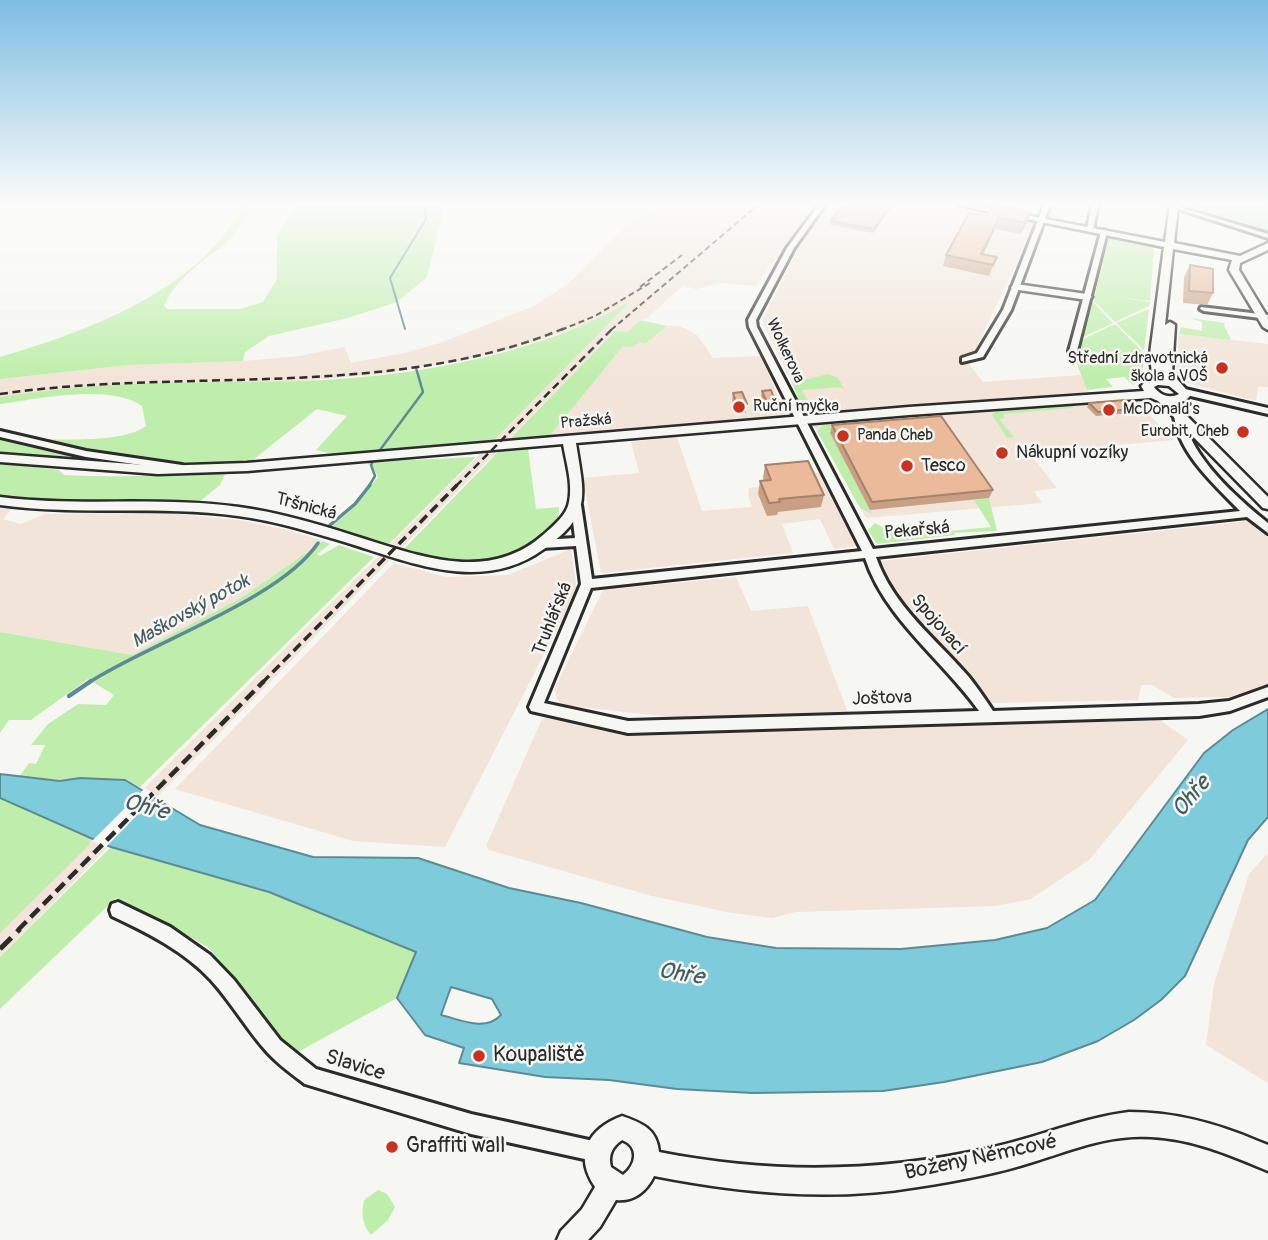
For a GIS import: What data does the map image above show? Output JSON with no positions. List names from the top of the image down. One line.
{"streets":{"main road":["Pražská","Tršnická","Truhlářská","Boženy Němcové"],"street":["Wolkerova","Pekařská","Spojovací","Joštova","Slavice"]},"crossings":[["Wolkerova","Pražská"],["Wolkerova","Pekařská"],["Wolkerova","Spojovací"],["Pražská","Truhlářská"],["Tršnická","Truhlářská"],["Pekařská","Truhlářská"],["Pekařská","Spojovací"],["Truhlářská","Joštova"],["Spojovací","Joštova"],["Slavice","Boženy Němcové"]],"water":["Maškovský potok","Ohře"],"places":["Střední zdravotnická škola a VOŠ","Ruční myčka","McDonald's","Eurobit, Cheb","Panda Cheb","Nákupní vozíky","Tesco","Koupaliště","Graffiti wall"]}
